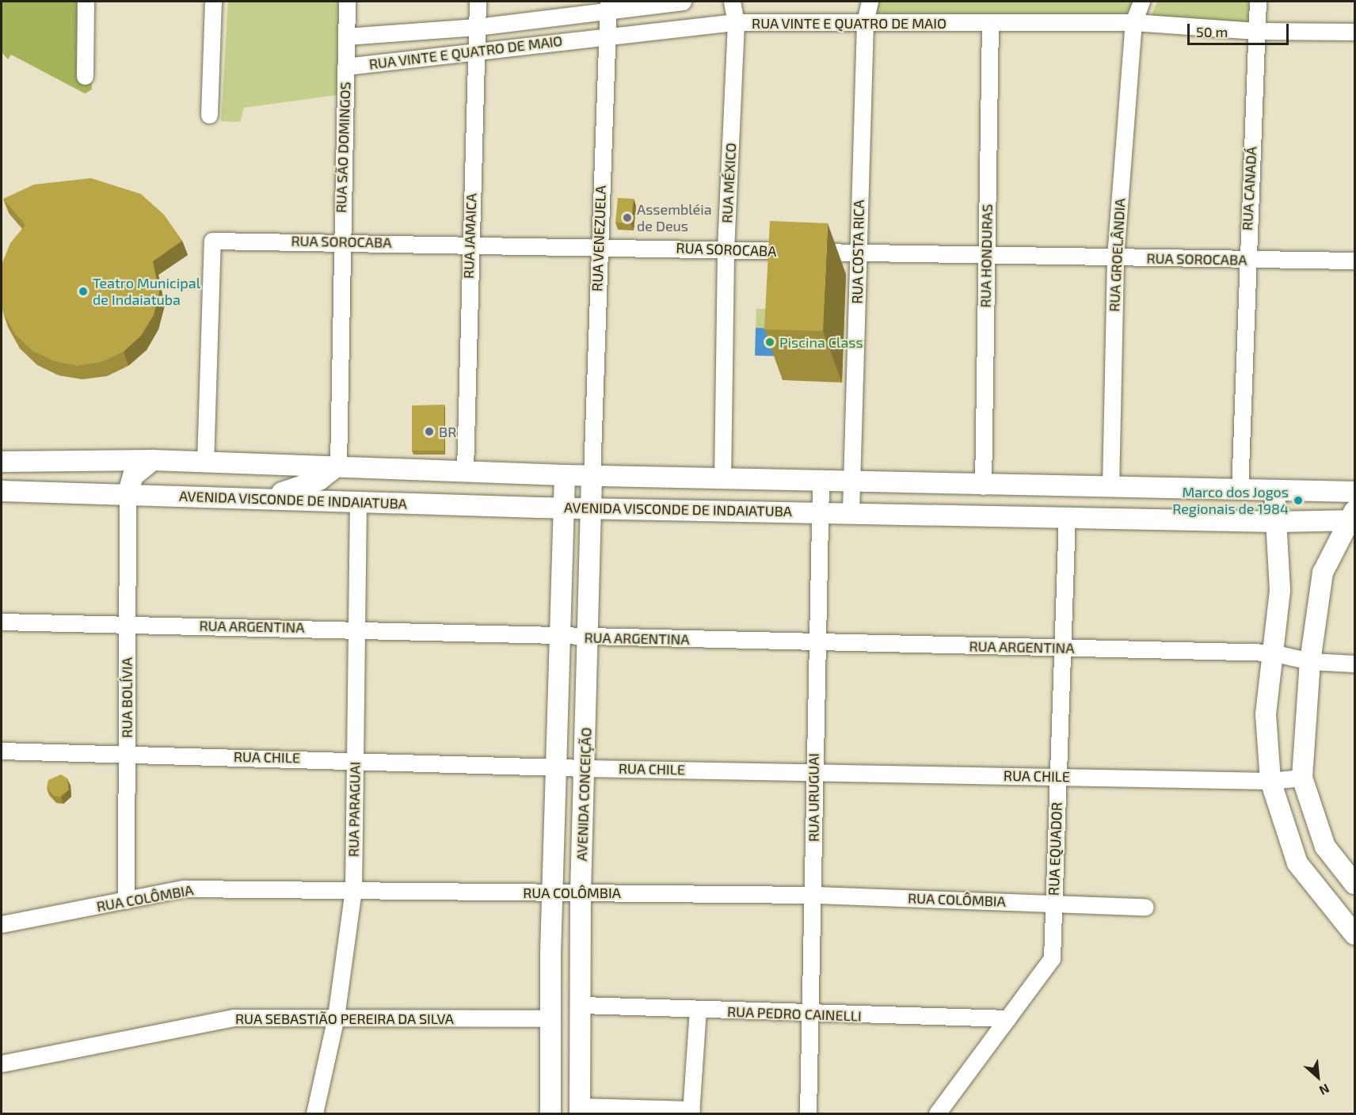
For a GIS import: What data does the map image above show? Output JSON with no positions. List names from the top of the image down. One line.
{"streets":{"main road":["AVENIDA VISCONDE DE INDAIATUBA","AVENIDA CONCEIÇÃO"],"street":["RUA VINTE E QUATRO DE MAIO","RUA SÃO DOMINGOS","RUA MÉXICO","RUA CANADÁ","RUA JAMAICA","RUA VENEZUELA","RUA SOROCABA","RUA COSTA RICA","RUA GROELÂNDIA","RUA HONDURAS","RUA ARGENTINA","RUA BOLÍVIA","RUA CHILE","RUA URUGUAI","RUA PARAGUAI","RUA EQUADOR","RUA COLÔMBIA","RUA PEDRO CAINELLI","RUA SEBASTIÃO PEREIRA DA SILVA"]},"crossings":[["RUA VINTE E QUATRO DE MAIO","RUA SÃO DOMINGOS"],["RUA VINTE E QUATRO DE MAIO","RUA MÉXICO"],["RUA VINTE E QUATRO DE MAIO","RUA CANADÁ"],["RUA VINTE E QUATRO DE MAIO","RUA JAMAICA"],["RUA VINTE E QUATRO DE MAIO","RUA VENEZUELA"],["RUA VINTE E QUATRO DE MAIO","RUA COSTA RICA"],["RUA VINTE E QUATRO DE MAIO","RUA GROELÂNDIA"],["RUA VINTE E QUATRO DE MAIO","RUA HONDURAS"],["RUA SÃO DOMINGOS","RUA SOROCABA"],["RUA MÉXICO","RUA SOROCABA"],["RUA CANADÁ","RUA SOROCABA"],["RUA JAMAICA","RUA SOROCABA"],["RUA VENEZUELA","RUA SOROCABA"],["RUA VENEZUELA","AVENIDA CONCEIÇÃO"],["RUA SOROCABA","RUA COSTA RICA"],["RUA SOROCABA","RUA GROELÂNDIA"],["RUA SOROCABA","RUA HONDURAS"],["RUA COSTA RICA","AVENIDA VISCONDE DE INDAIATUBA"],["AVENIDA VISCONDE DE INDAIATUBA","RUA BOLÍVIA"],["AVENIDA VISCONDE DE INDAIATUBA","AVENIDA CONCEIÇÃO"],["AVENIDA VISCONDE DE INDAIATUBA","RUA URUGUAI"],["AVENIDA VISCONDE DE INDAIATUBA","RUA PARAGUAI"],["AVENIDA VISCONDE DE INDAIATUBA","RUA EQUADOR"],["RUA ARGENTINA","RUA BOLÍVIA"],["RUA ARGENTINA","AVENIDA CONCEIÇÃO"],["RUA ARGENTINA","RUA URUGUAI"],["RUA ARGENTINA","RUA PARAGUAI"],["RUA ARGENTINA","RUA EQUADOR"],["RUA BOLÍVIA","RUA CHILE"],["RUA BOLÍVIA","RUA COLÔMBIA"],["RUA CHILE","AVENIDA CONCEIÇÃO"],["RUA CHILE","RUA URUGUAI"],["RUA CHILE","RUA PARAGUAI"],["RUA CHILE","RUA EQUADOR"],["AVENIDA CONCEIÇÃO","RUA COLÔMBIA"],["AVENIDA CONCEIÇÃO","RUA PEDRO CAINELLI"],["AVENIDA CONCEIÇÃO","RUA SEBASTIÃO PEREIRA DA SILVA"],["RUA URUGUAI","RUA COLÔMBIA"],["RUA URUGUAI","RUA PEDRO CAINELLI"],["RUA PARAGUAI","RUA COLÔMBIA"],["RUA PARAGUAI","RUA SEBASTIÃO PEREIRA DA SILVA"],["RUA EQUADOR","RUA COLÔMBIA"],["RUA EQUADOR","RUA PEDRO CAINELLI"]],"places":["Assembléia de Deus","Teatro Municipal de Indaiatuba","Piscina Class","BR","Marco dos Jogos Regionais de 1984"],"scale_bar":"50 m","north":"bottom right"}
